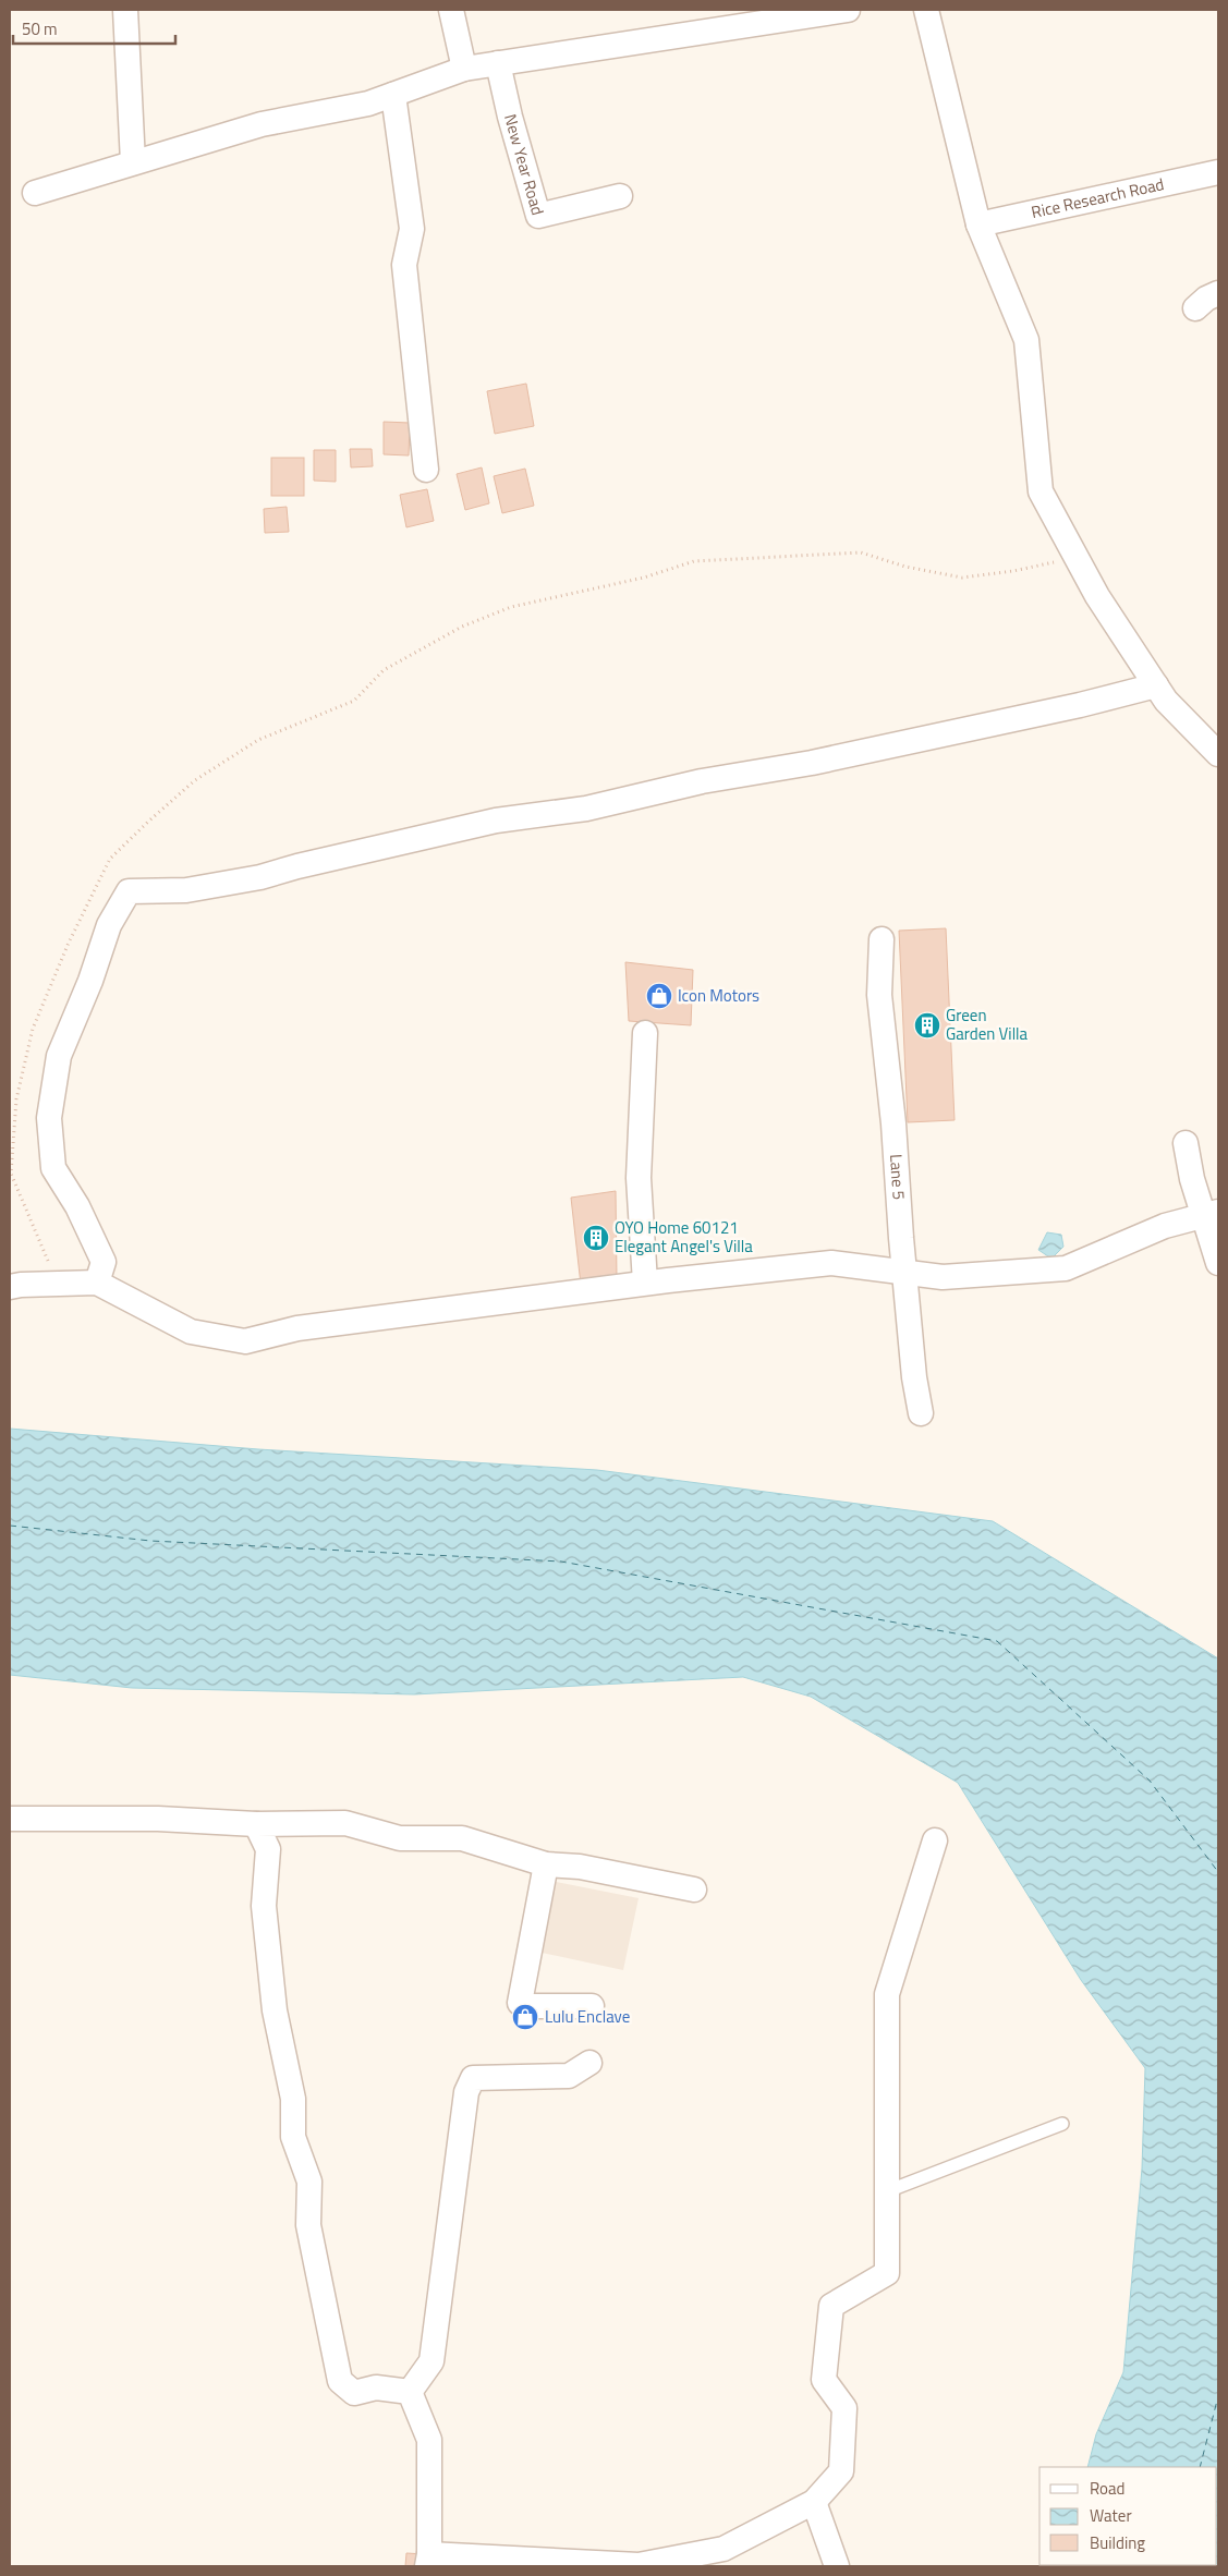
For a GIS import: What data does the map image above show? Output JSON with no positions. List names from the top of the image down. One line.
{"streets":{"street":["New Year Road","Rice Research Road","Lane 5"]},"places":{"shop":["Icon Motors","Lulu Enclave"],"building":["Green Garden Villa","OYO Home 60121 Elegant Angel's Villa"]},"legend":["Road","Water","Building"],"scale_bar":"50 m"}
